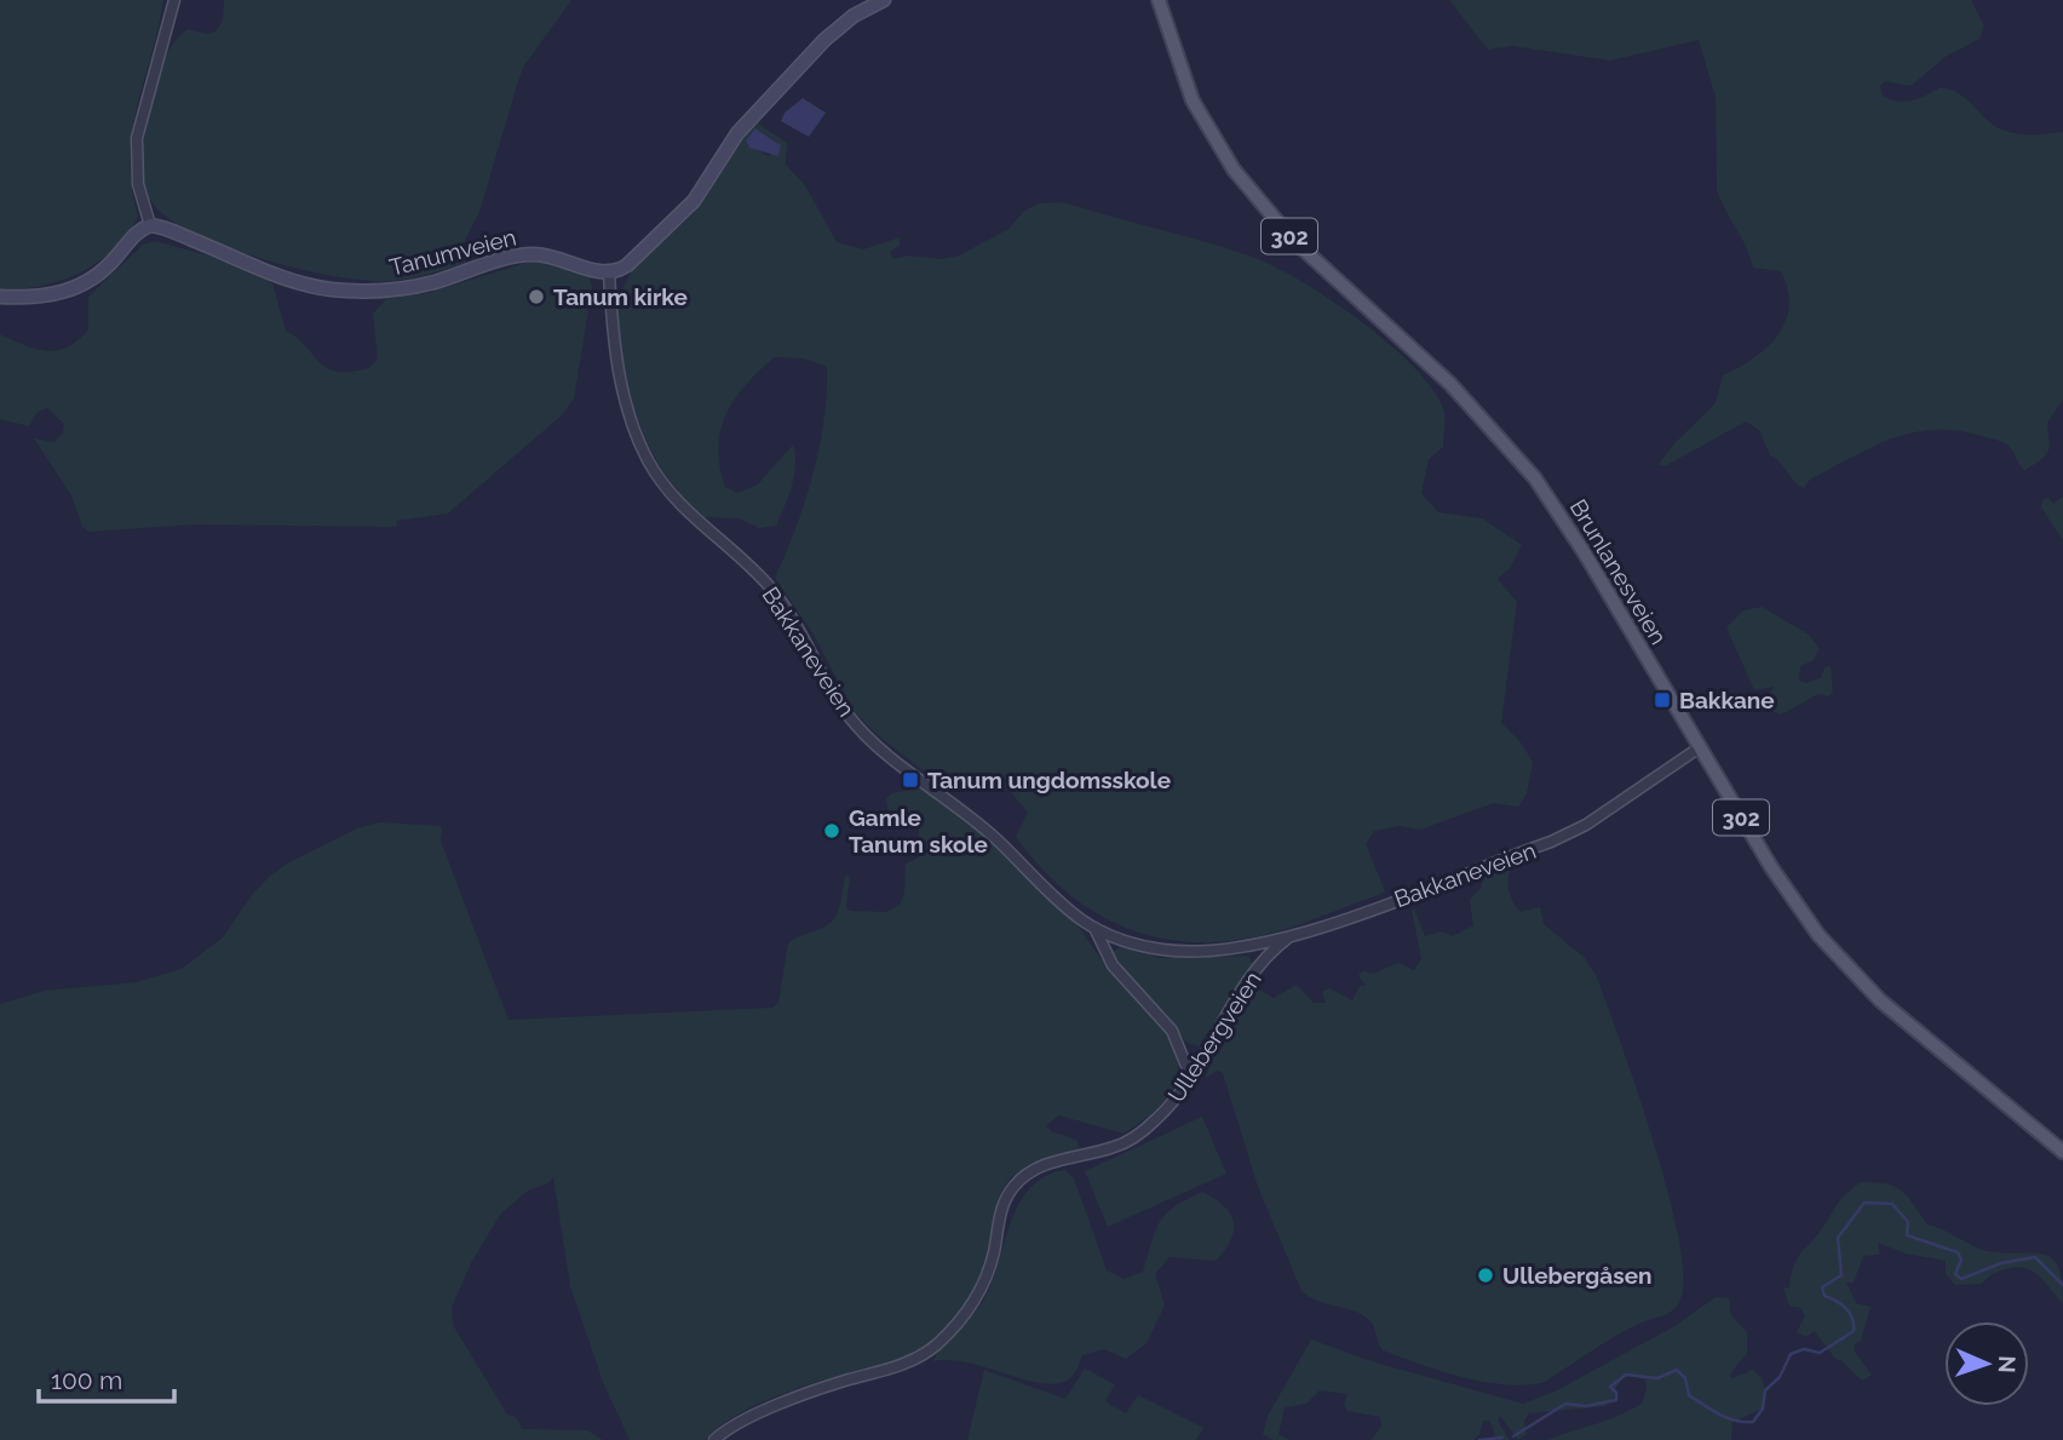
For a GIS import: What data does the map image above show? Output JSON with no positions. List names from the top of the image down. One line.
{"streets":{"main road":["302","Tanumveien","Brunlanesveien"],"street":["Bakkaneveien","Ullebergveien"]},"crossings":[["Tanumveien","Bakkaneveien"],["Brunlanesveien","Bakkaneveien"],["Bakkaneveien","Ullebergveien"]],"places":{"other":["Tanum kirke","Gamle Tanum skole","Ullebergåsen"],"transit":["Bakkane","Tanum ungdomsskole"]},"scale_bar":"100 m","north":"right"}
